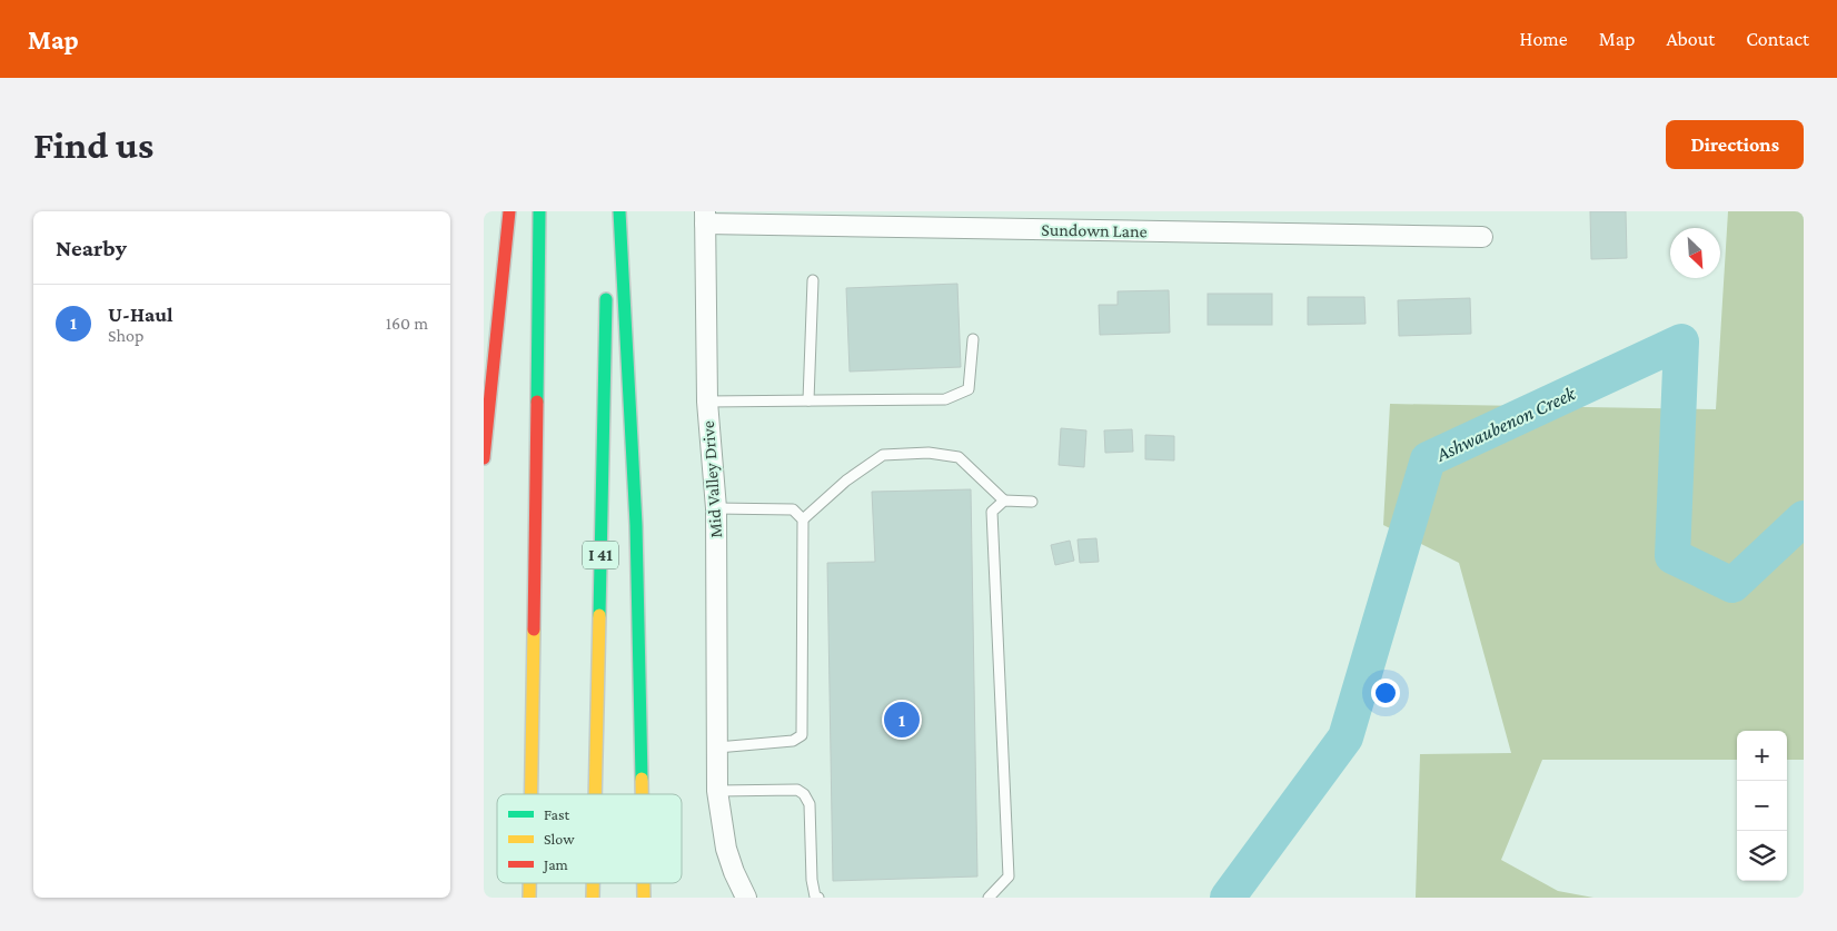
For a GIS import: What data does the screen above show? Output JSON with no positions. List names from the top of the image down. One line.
{"streets":{"highway":["I 41"],"street":["Sundown Lane","Mid Valley Drive"]},"crossings":[["Sundown Lane","Mid Valley Drive"]],"water":["Ashwaubenon Creek"],"legend":["Fast","Slow","Jam"],"north":"bottom right","page":{"header":"Map","nav":["Home","Map","About","Contact"],"buttons":"Directions","title":"Find us","heading":"Nearby","list":[{"mark":"1","name":"U-Haul","note":"Shop","value":"160 m"}],"pins":"1","map_buttons":["+","−"]}}
